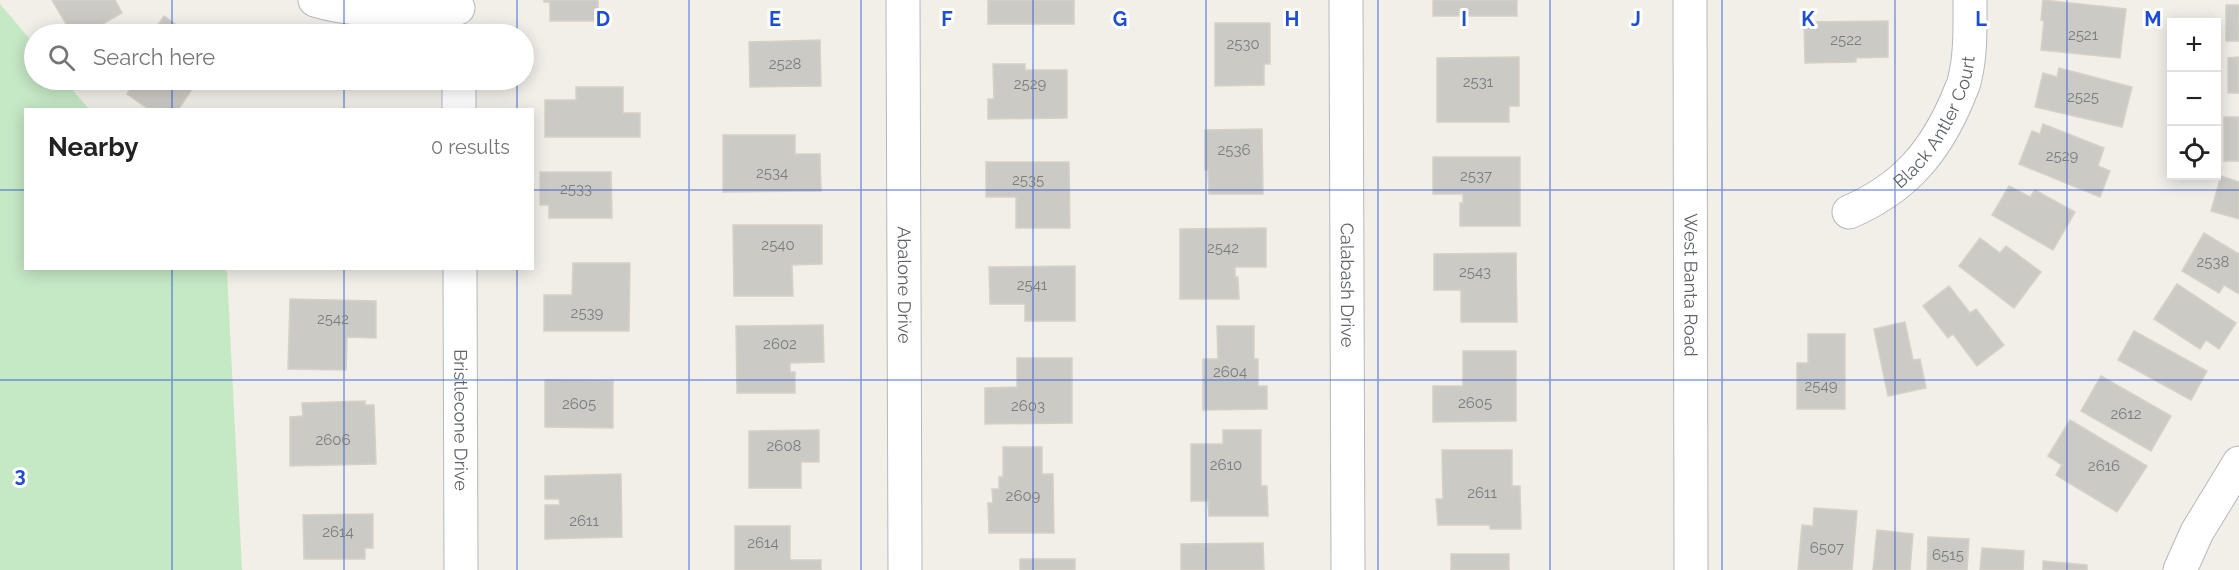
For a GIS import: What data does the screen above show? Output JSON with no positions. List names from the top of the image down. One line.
{"streets":{"street":["Black Antler Court","Abalone Drive","Calabash Drive","West Banta Road","Bristlecone Drive"]},"house_numbers":["2521","2522","2530","2528","2531","2529","2525","2536","2529","2534","2537","2535","2533","2540","2542","2538","2543","2541","2539","2542","2602","2604","2549","2605","2605","2603","2612","2606","2608","2610","2616","2611","2609","2611","2614","2614","6507","6515"],"page":{"map_buttons":["+","−"],"search":"Search here","heading":["Nearby","0 results"]},"grid":{"columns":["D","E","F","G","H","I","J","K","L","M"],"rows":["3"]}}
